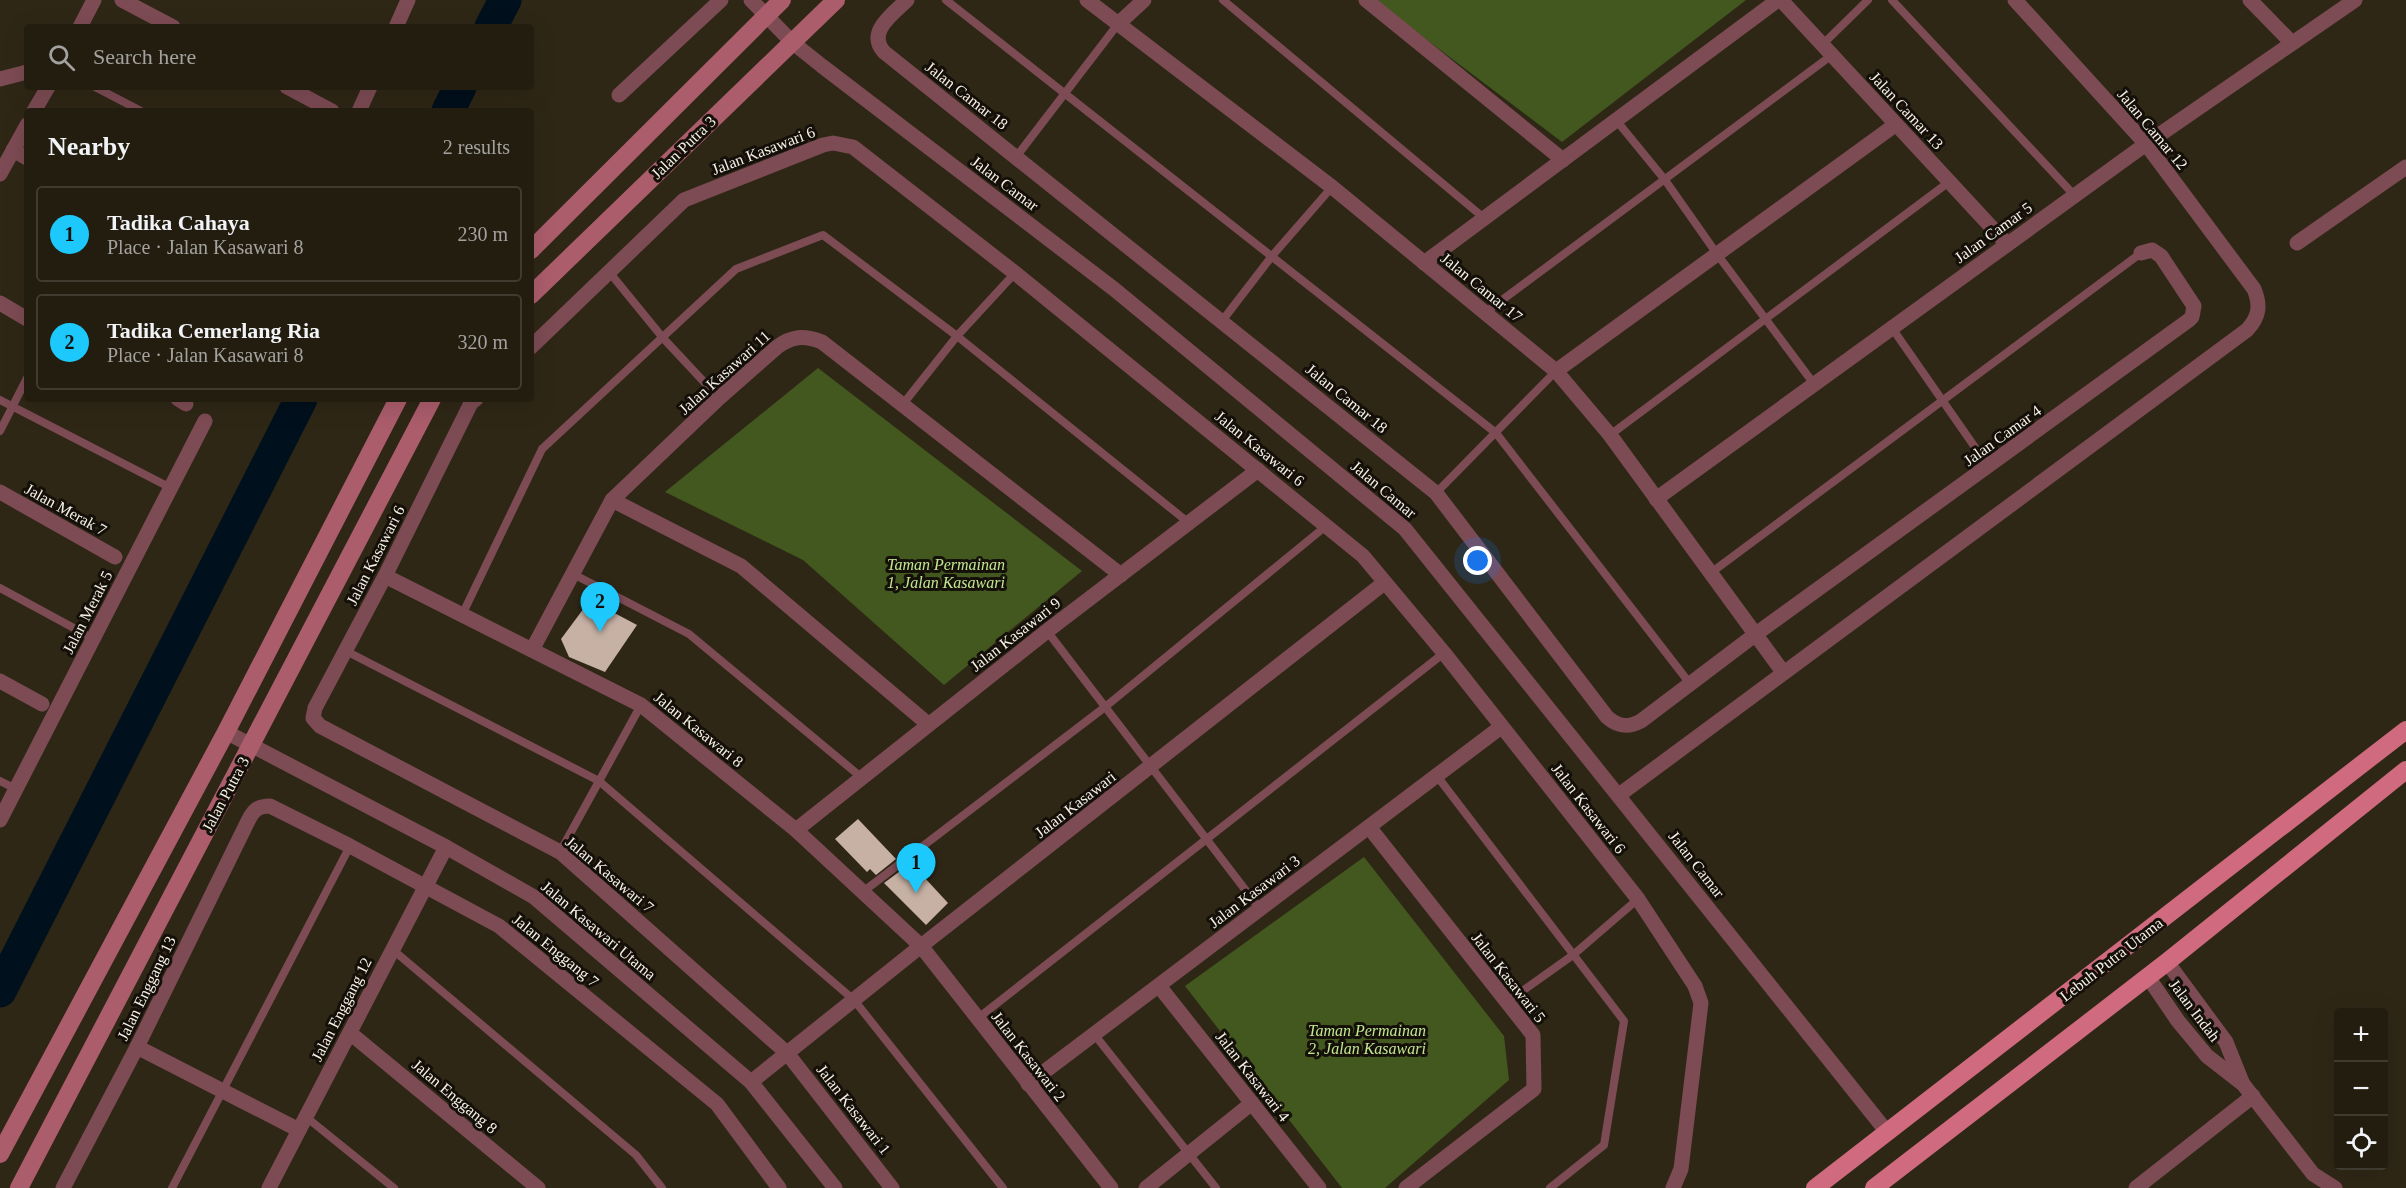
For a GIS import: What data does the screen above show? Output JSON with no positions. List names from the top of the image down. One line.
{"streets":{"main road":["Lebuh Putra Utama"],"street":["Jalan Camar 18","Jalan Camar 13","Jalan Camar 12","Jalan Putra 3","Jalan Kasawari 6","Jalan Camar","Jalan Camar 5","Jalan Camar 17","Jalan Kasawari 11","Jalan Camar 4","Jalan Merak 7","Jalan Merak 5","Jalan Kasawari 9","Jalan Kasawari 8","Jalan Kasawari","Jalan Kasawari 7","Jalan Kasawari 3","Jalan Kasawari Utama","Jalan Enggang 7","Jalan Kasawari 5","Jalan Enggang 13","Jalan Enggang 12","Jalan Indah","Jalan Kasawari 2","Jalan Kasawari 4","Jalan Enggang 8","Jalan Kasawari 1"]},"crossings":[["Jalan Camar 18","Jalan Camar 17"],["Jalan Camar 18","Jalan Camar 4"],["Jalan Camar 13","Jalan Camar 5"],["Jalan Camar 12","Jalan Camar 5"],["Jalan Camar 12","Jalan Camar 17"],["Jalan Putra 3","Jalan Camar"],["Jalan Putra 3","Jalan Kasawari Utama"],["Jalan Kasawari 6","Jalan Kasawari 9"],["Jalan Kasawari 6","Jalan Kasawari 8"],["Jalan Kasawari 6","Jalan Kasawari"],["Jalan Kasawari 6","Jalan Kasawari 7"],["Jalan Kasawari 6","Jalan Kasawari 3"],["Jalan Camar","Lebuh Putra Utama"],["Jalan Camar 5","Jalan Camar 17"],["Jalan Camar 17","Jalan Camar 4"],["Jalan Kasawari 11","Jalan Kasawari 9"],["Jalan Kasawari 11","Jalan Kasawari 8"],["Jalan Kasawari 9","Jalan Kasawari 8"],["Jalan Kasawari 8","Jalan Kasawari"],["Jalan Kasawari 8","Jalan Kasawari 2"],["Jalan Kasawari","Jalan Kasawari 7"],["Jalan Kasawari","Jalan Kasawari Utama"],["Jalan Kasawari","Jalan Kasawari 2"],["Jalan Kasawari","Jalan Kasawari 1"],["Jalan Kasawari 7","Jalan Kasawari 1"],["Jalan Kasawari 3","Jalan Kasawari 5"],["Jalan Kasawari 3","Jalan Kasawari 2"],["Jalan Kasawari 3","Jalan Kasawari 4"],["Jalan Kasawari Utama","Jalan Enggang 12"],["Jalan Enggang 7","Jalan Enggang 13"],["Jalan Enggang 7","Jalan Enggang 12"],["Jalan Enggang 12","Jalan Enggang 8"]],"parks":["Taman Permainan 1, Jalan Kasawari","Taman Permainan 2, Jalan Kasawari"],"page":{"search":"Search here","heading":["Nearby","2 results"],"list":[{"mark":"1","name":"Tadika Cahaya","note":"Place · Jalan Kasawari 8","value":"230 m"},{"mark":"2","name":"Tadika Cemerlang Ria","note":"Place · Jalan Kasawari 8","value":"320 m"}],"pins":["2","1"],"map_buttons":["+","−"]}}
